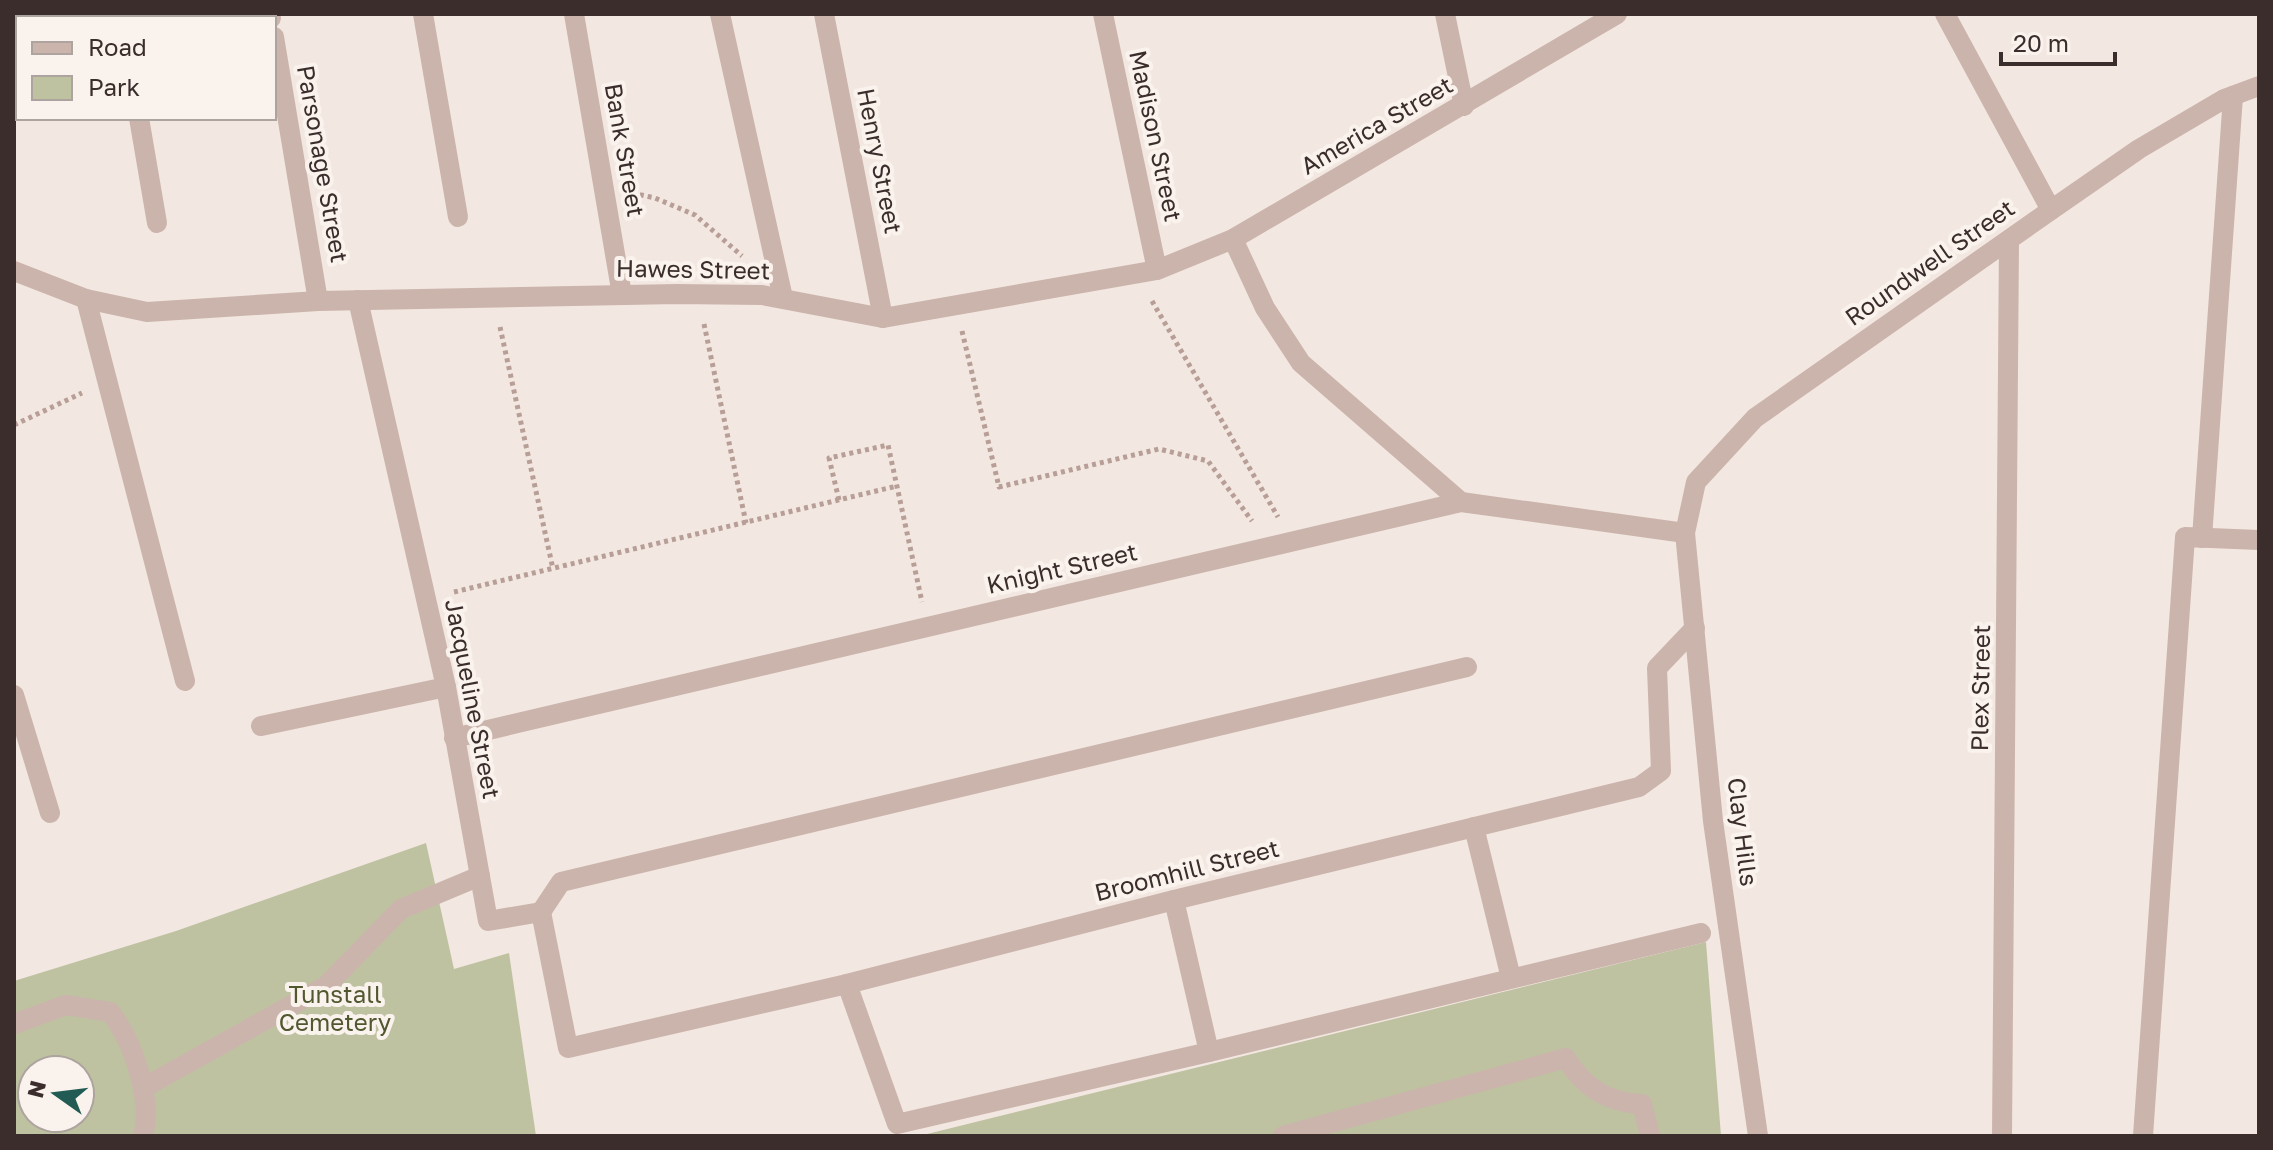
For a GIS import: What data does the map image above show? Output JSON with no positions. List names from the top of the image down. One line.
{"streets":{"street":["America Street","Madison Street","Bank Street","Henry Street","Parsonage Street","Roundwell Street","Hawes Street","Knight Street","Plex Street","Jacqueline Street","Clay Hills","Broomhill Street"]},"crossings":[["America Street","Madison Street"],["America Street","Hawes Street"],["Madison Street","Hawes Street"],["Bank Street","Hawes Street"],["Henry Street","Hawes Street"],["Parsonage Street","Hawes Street"],["Roundwell Street","Knight Street"],["Roundwell Street","Plex Street"],["Roundwell Street","Clay Hills"],["Hawes Street","Jacqueline Street"],["Knight Street","Jacqueline Street"],["Knight Street","Clay Hills"],["Jacqueline Street","Broomhill Street"],["Clay Hills","Broomhill Street"]],"parks":["Tunstall Cemetery"],"legend":["Road","Park"],"scale_bar":"20 m","north":"left"}
